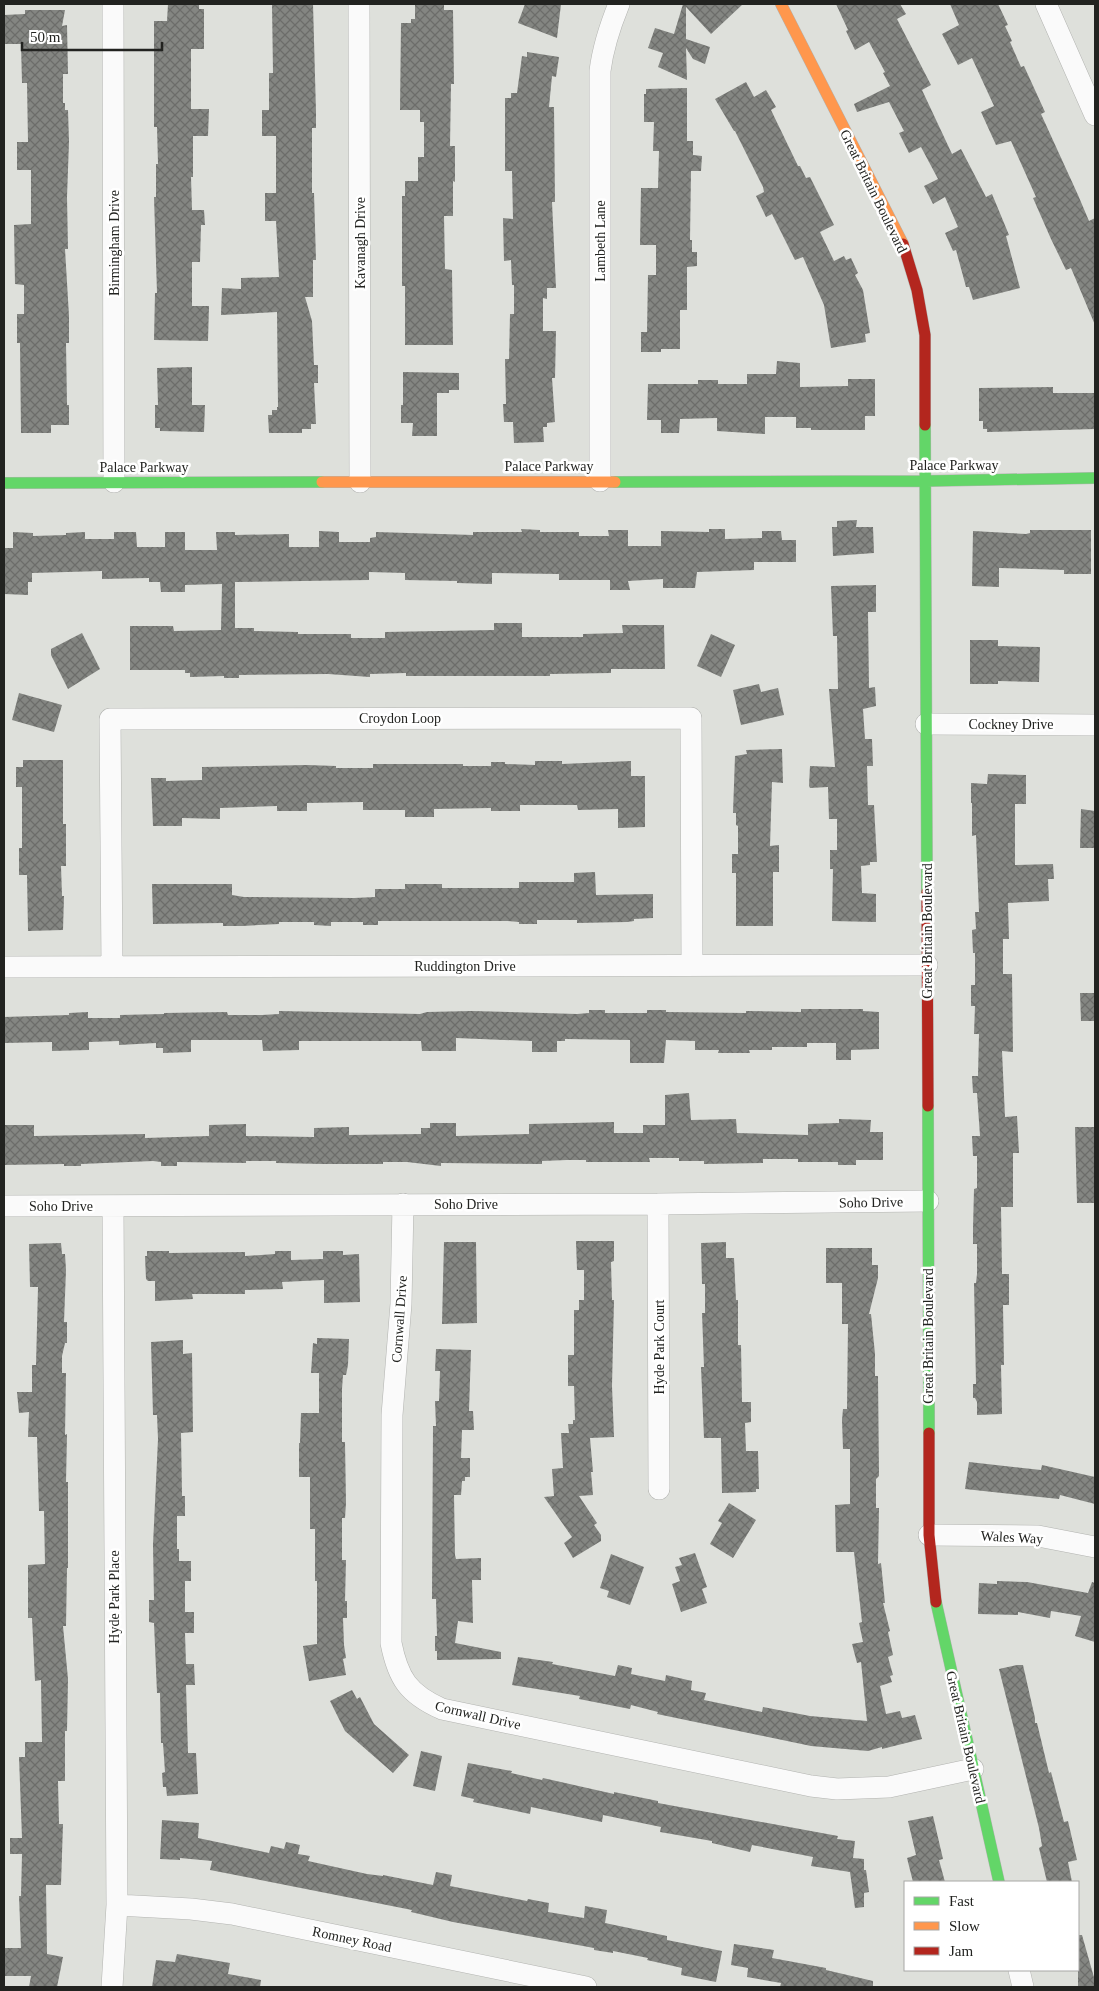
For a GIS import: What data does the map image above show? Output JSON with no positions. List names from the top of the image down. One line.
{"streets":{"street":["Great Britain Boulevard","Lambeth Lane","Birmingham Drive","Kavanagh Drive","Palace Parkway","Croydon Loop","Cockney Drive","Ruddington Drive","Soho Drive","Cornwall Drive","Hyde Park Court","Wales Way","Hyde Park Place","Romney Road"]},"crossings":[["Great Britain Boulevard","Palace Parkway"],["Great Britain Boulevard","Cockney Drive"],["Great Britain Boulevard","Ruddington Drive"],["Great Britain Boulevard","Soho Drive"],["Great Britain Boulevard","Cornwall Drive"],["Great Britain Boulevard","Wales Way"],["Lambeth Lane","Palace Parkway"],["Birmingham Drive","Palace Parkway"],["Kavanagh Drive","Palace Parkway"],["Croydon Loop","Ruddington Drive"],["Soho Drive","Cornwall Drive"],["Soho Drive","Hyde Park Court"],["Soho Drive","Hyde Park Place"],["Hyde Park Place","Romney Road"]],"legend":["Fast","Slow","Jam"],"scale_bar":"50 m"}
